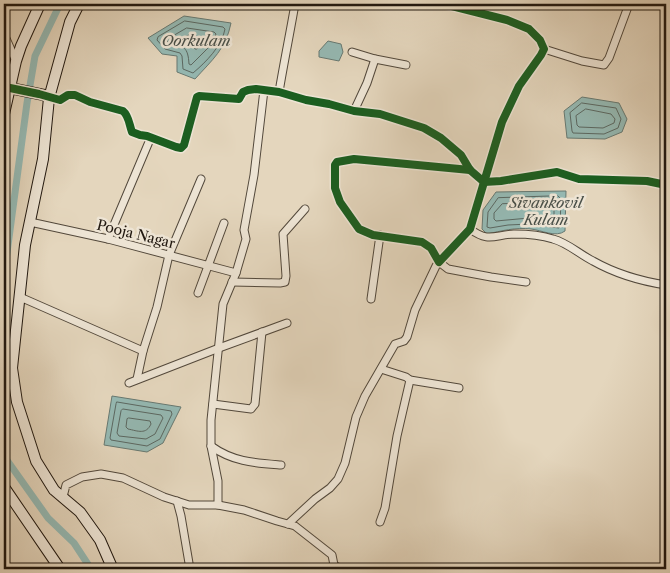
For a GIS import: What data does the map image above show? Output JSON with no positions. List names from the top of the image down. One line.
{"streets":{"street":["Pooja Nagar"]},"water":["Oorkulam","Sivankovil Kulam"]}
